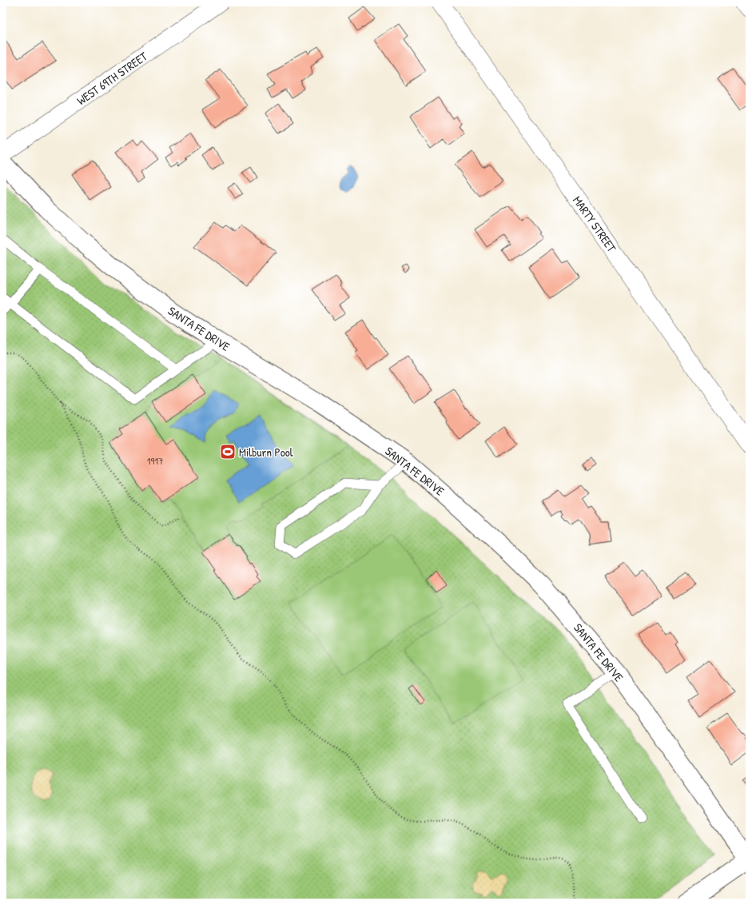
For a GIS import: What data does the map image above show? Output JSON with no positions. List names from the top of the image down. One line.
{"streets":{"street":["WEST 69TH STREET","MARTY STREET","SANTA FE DRIVE"]},"places":{"sports":["Milburn Pool"]},"house_numbers":["1917"]}
